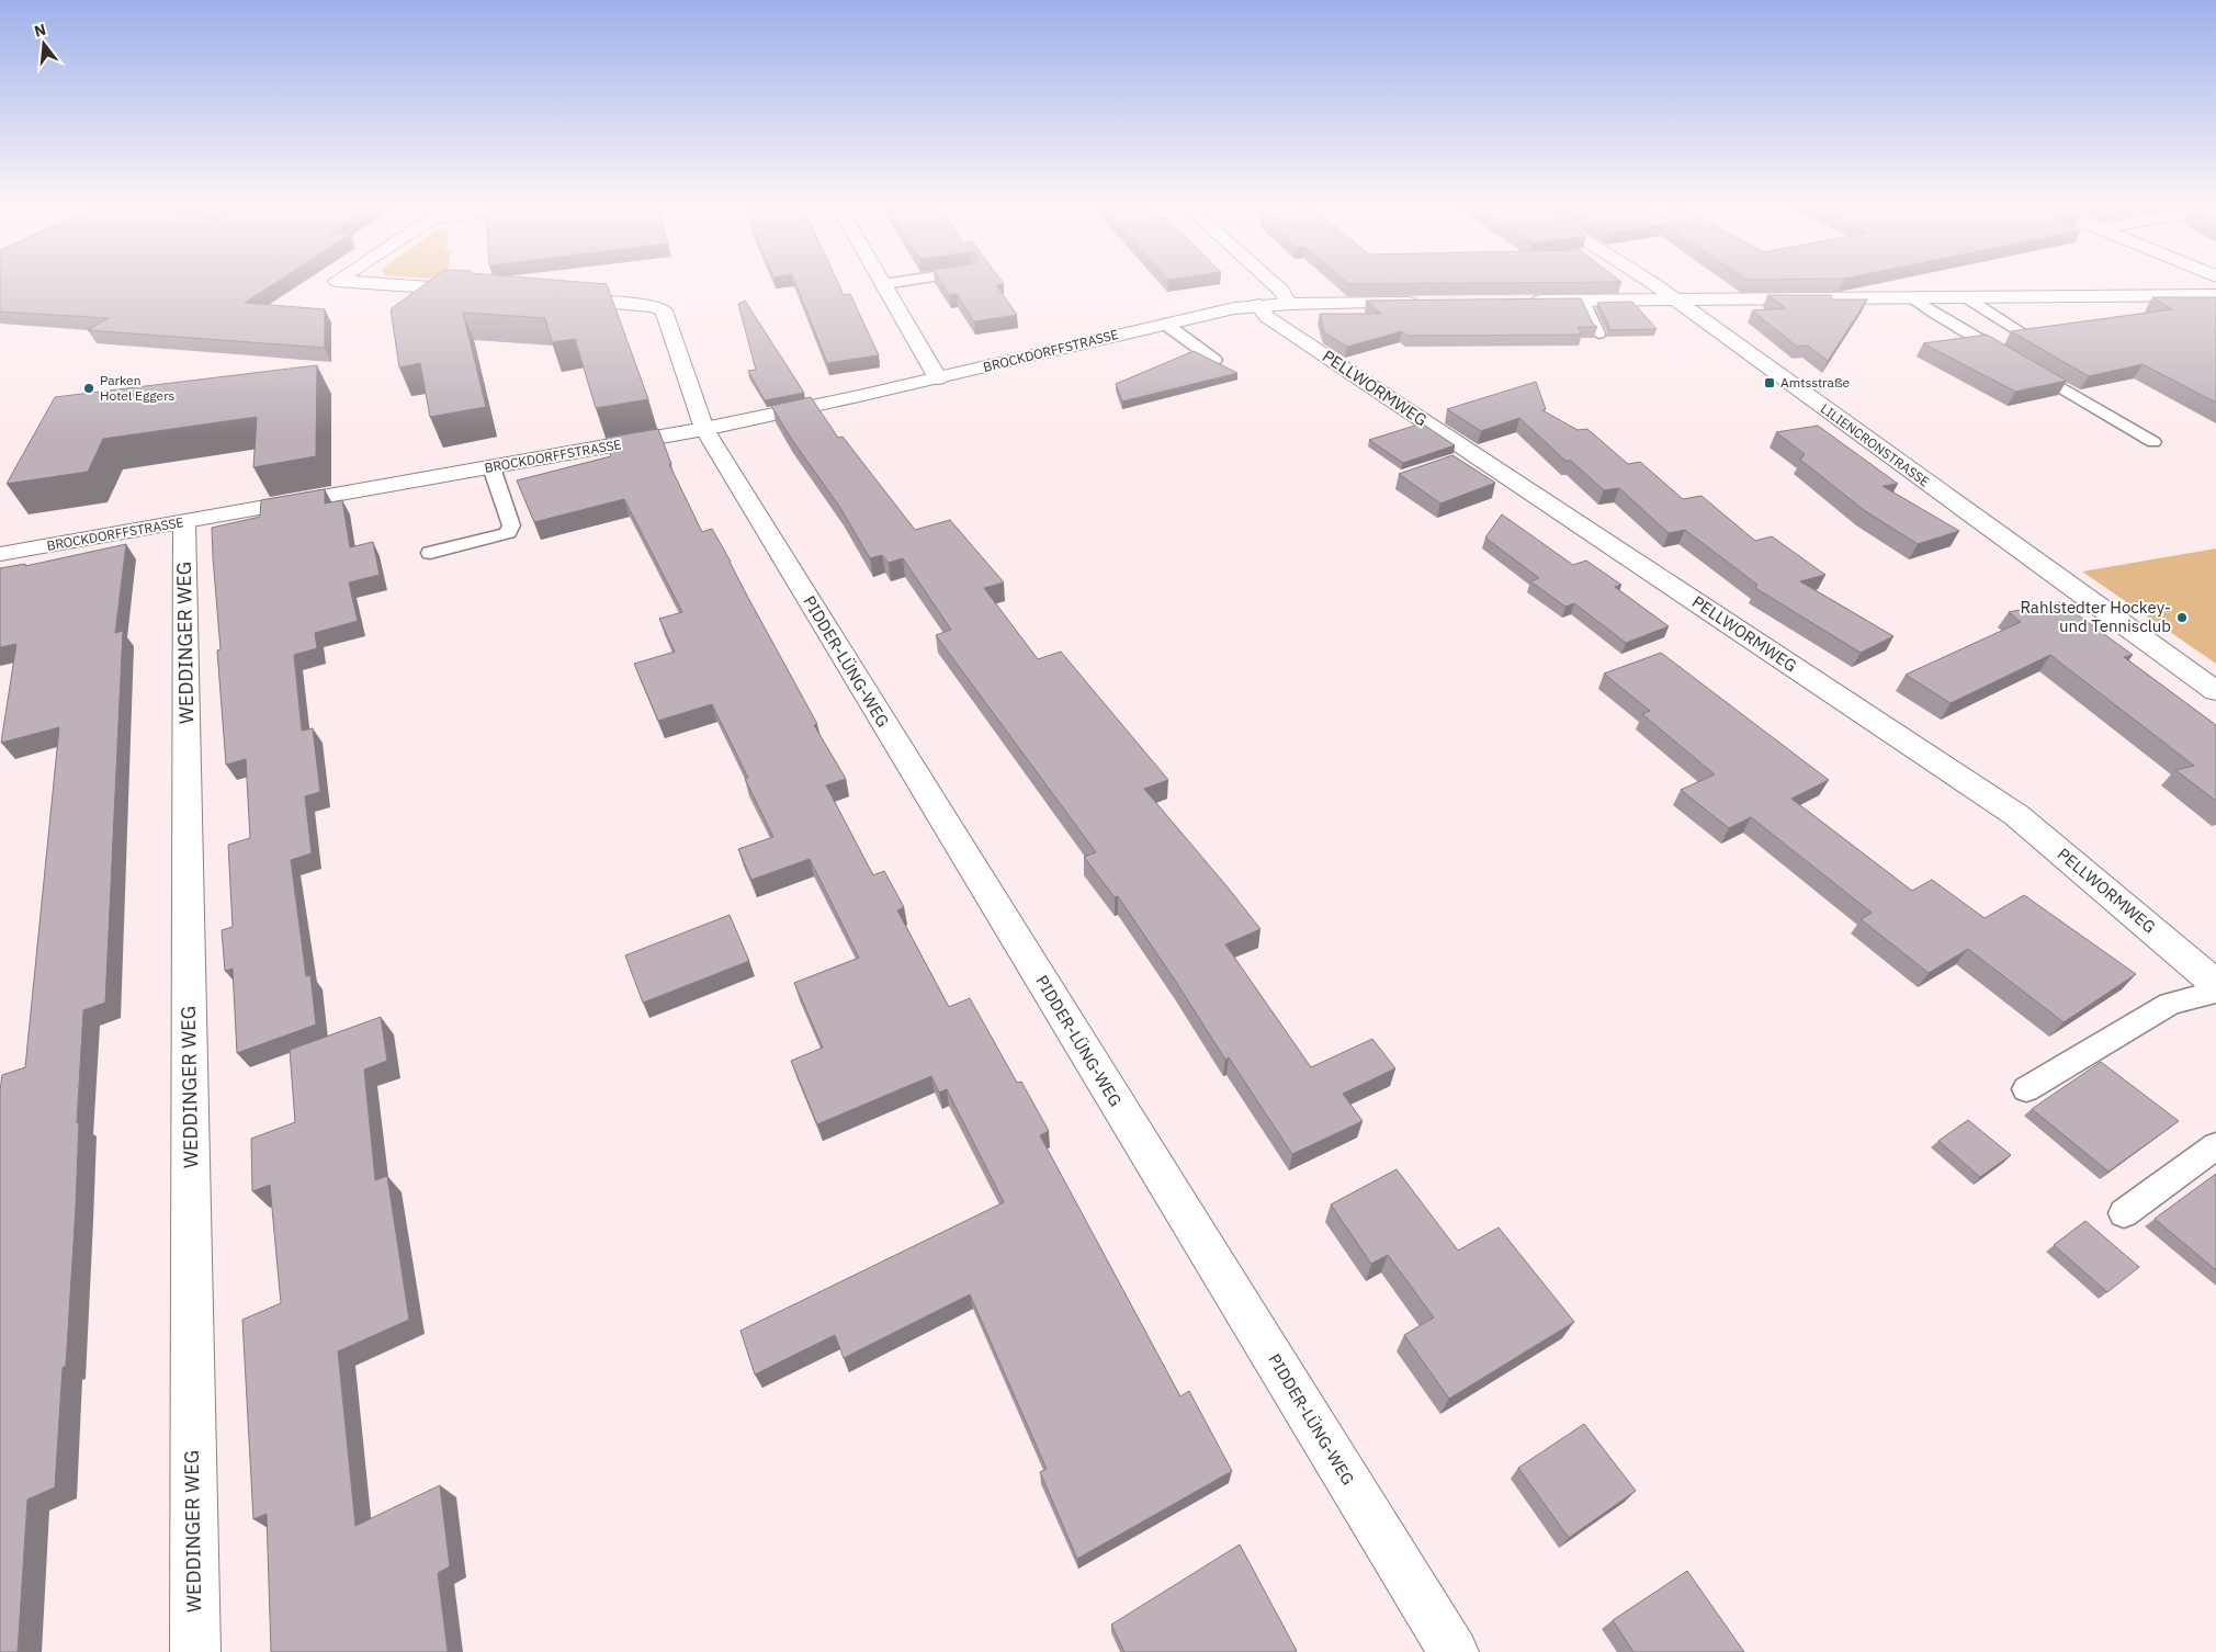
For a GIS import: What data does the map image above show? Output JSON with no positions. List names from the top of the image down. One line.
{"streets":{"street":["BROCKDORFFSTRASSE","PELLWORMWEG","LILIENCRONSTRASSE","WEDDINGER WEG","PIDDER-LÜNG-WEG"]},"crossings":[["BROCKDORFFSTRASSE","PELLWORMWEG"],["BROCKDORFFSTRASSE","WEDDINGER WEG"],["BROCKDORFFSTRASSE","PIDDER-LÜNG-WEG"]],"places":{"transit":["Amtsstraße"],"other":["Parken Hotel Eggers","Rahlstedter Hockey- und Tennisclub"]},"north":"top"}
